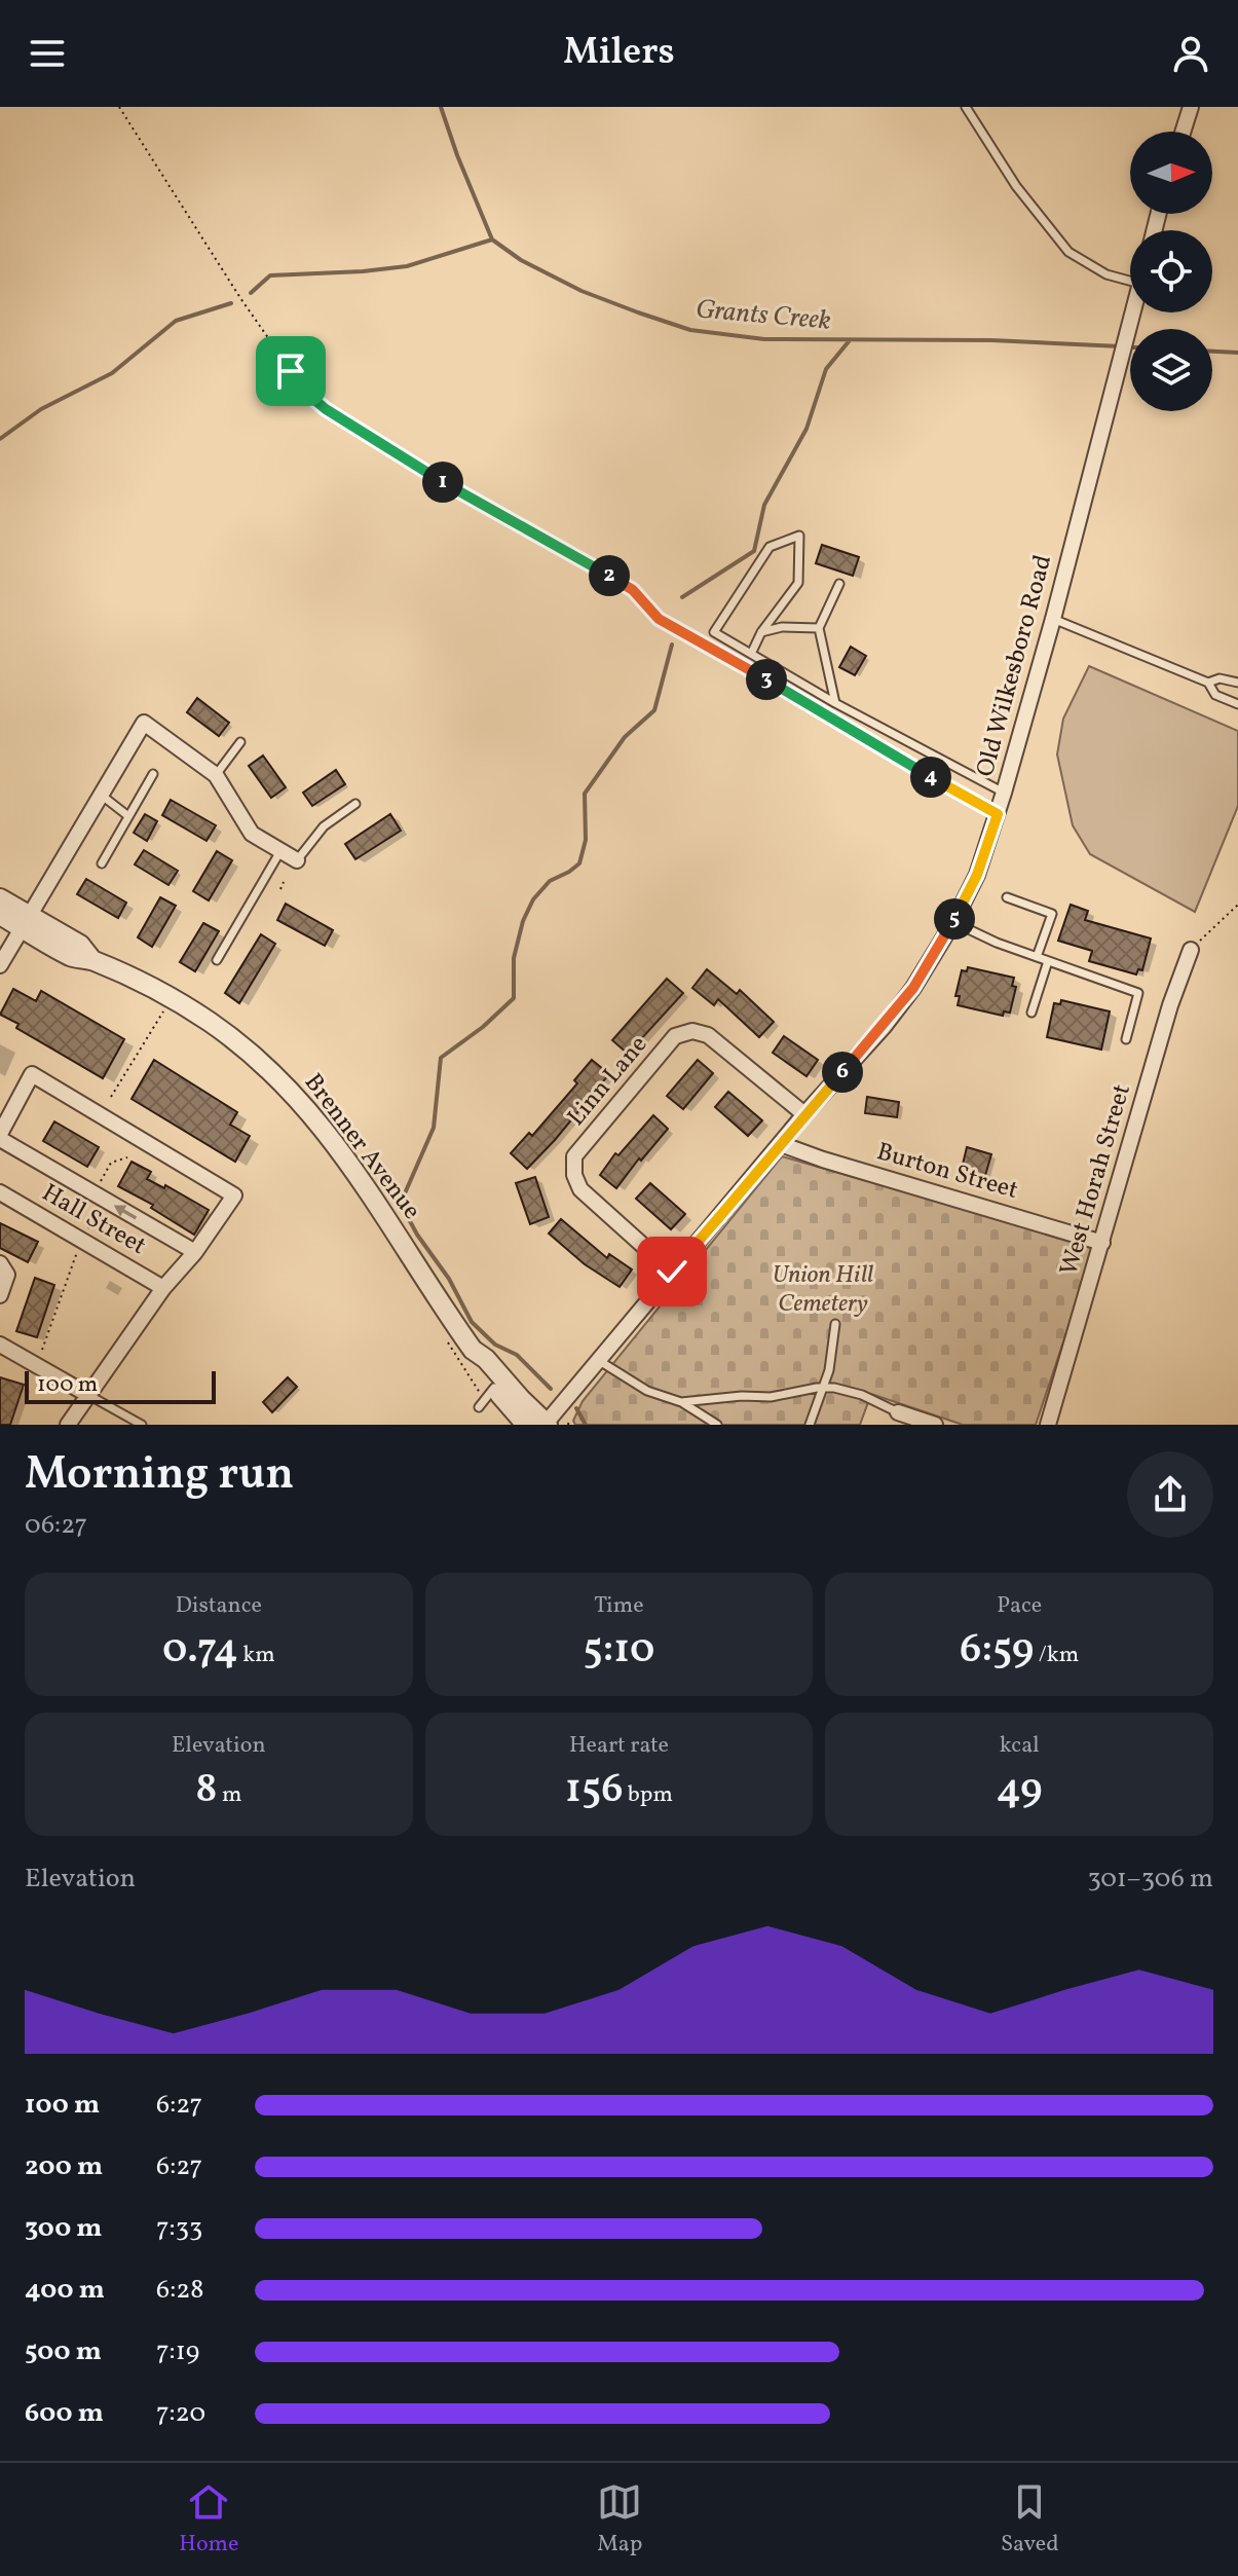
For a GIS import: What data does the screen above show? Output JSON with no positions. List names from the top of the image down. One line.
{"streets":{"street":["Old Wilkesboro Road","Linn Lane","Brenner Avenue","Burton Street","West Horah Street","Hall Street"]},"crossings":[["Old Wilkesboro Road","Linn Lane"],["Old Wilkesboro Road","Brenner Avenue"],["Old Wilkesboro Road","Burton Street"],["Burton Street","West Horah Street"]],"water":["Grants Creek"],"parks":["Union Hill Cemetery"],"scale_bar":"100 m","north":"right","page":{"header":"Milers","pins":["1","2","3","4","5","6"],"scale":"100 m","heading":["Morning run","06:27"],"stats":[["Distance","0.74 km"],["Time","5:10"],["Pace","6:59 /km"],["Elevation","8 m"],["Heart rate","156 bpm"],["kcal","49"]],"chart":["Elevation","301–306 m"],"list":[{"name":"100 m","note":"6:27"},{"name":"200 m","note":"6:27"},{"name":"300 m","note":"7:33"},{"name":"400 m","note":"6:28"},{"name":"500 m","note":"7:19"},{"name":"600 m","note":"7:20"}],"tabs":["Home","Map","Saved"]}}
